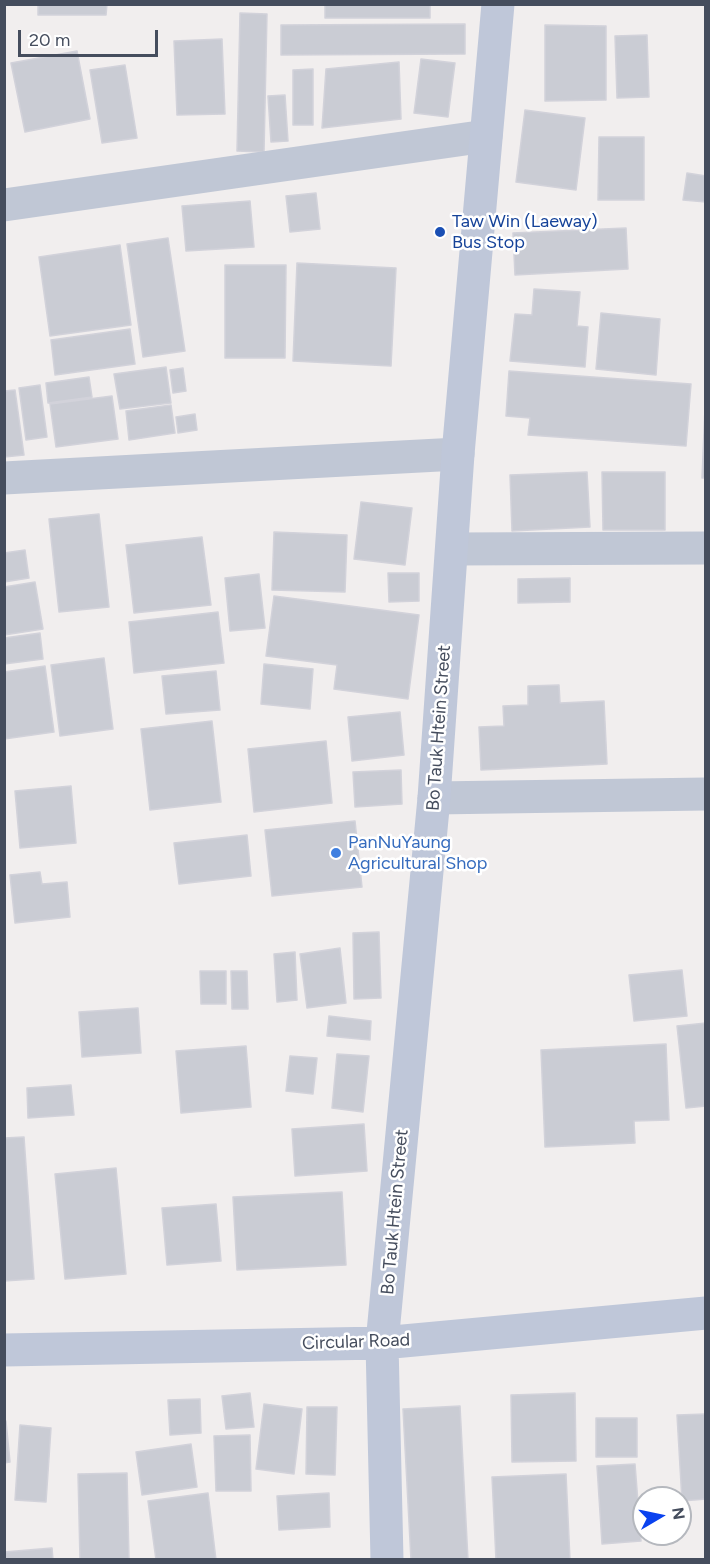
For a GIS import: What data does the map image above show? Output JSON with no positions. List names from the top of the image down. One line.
{"streets":{"street":["Bo Tauk Htein Street","Circular Road"]},"crossings":[["Bo Tauk Htein Street","Circular Road"]],"places":["Taw Win (Laeway) Bus Stop","PanNuYaung Agricultural Shop"],"scale_bar":"20 m","north":"right"}
